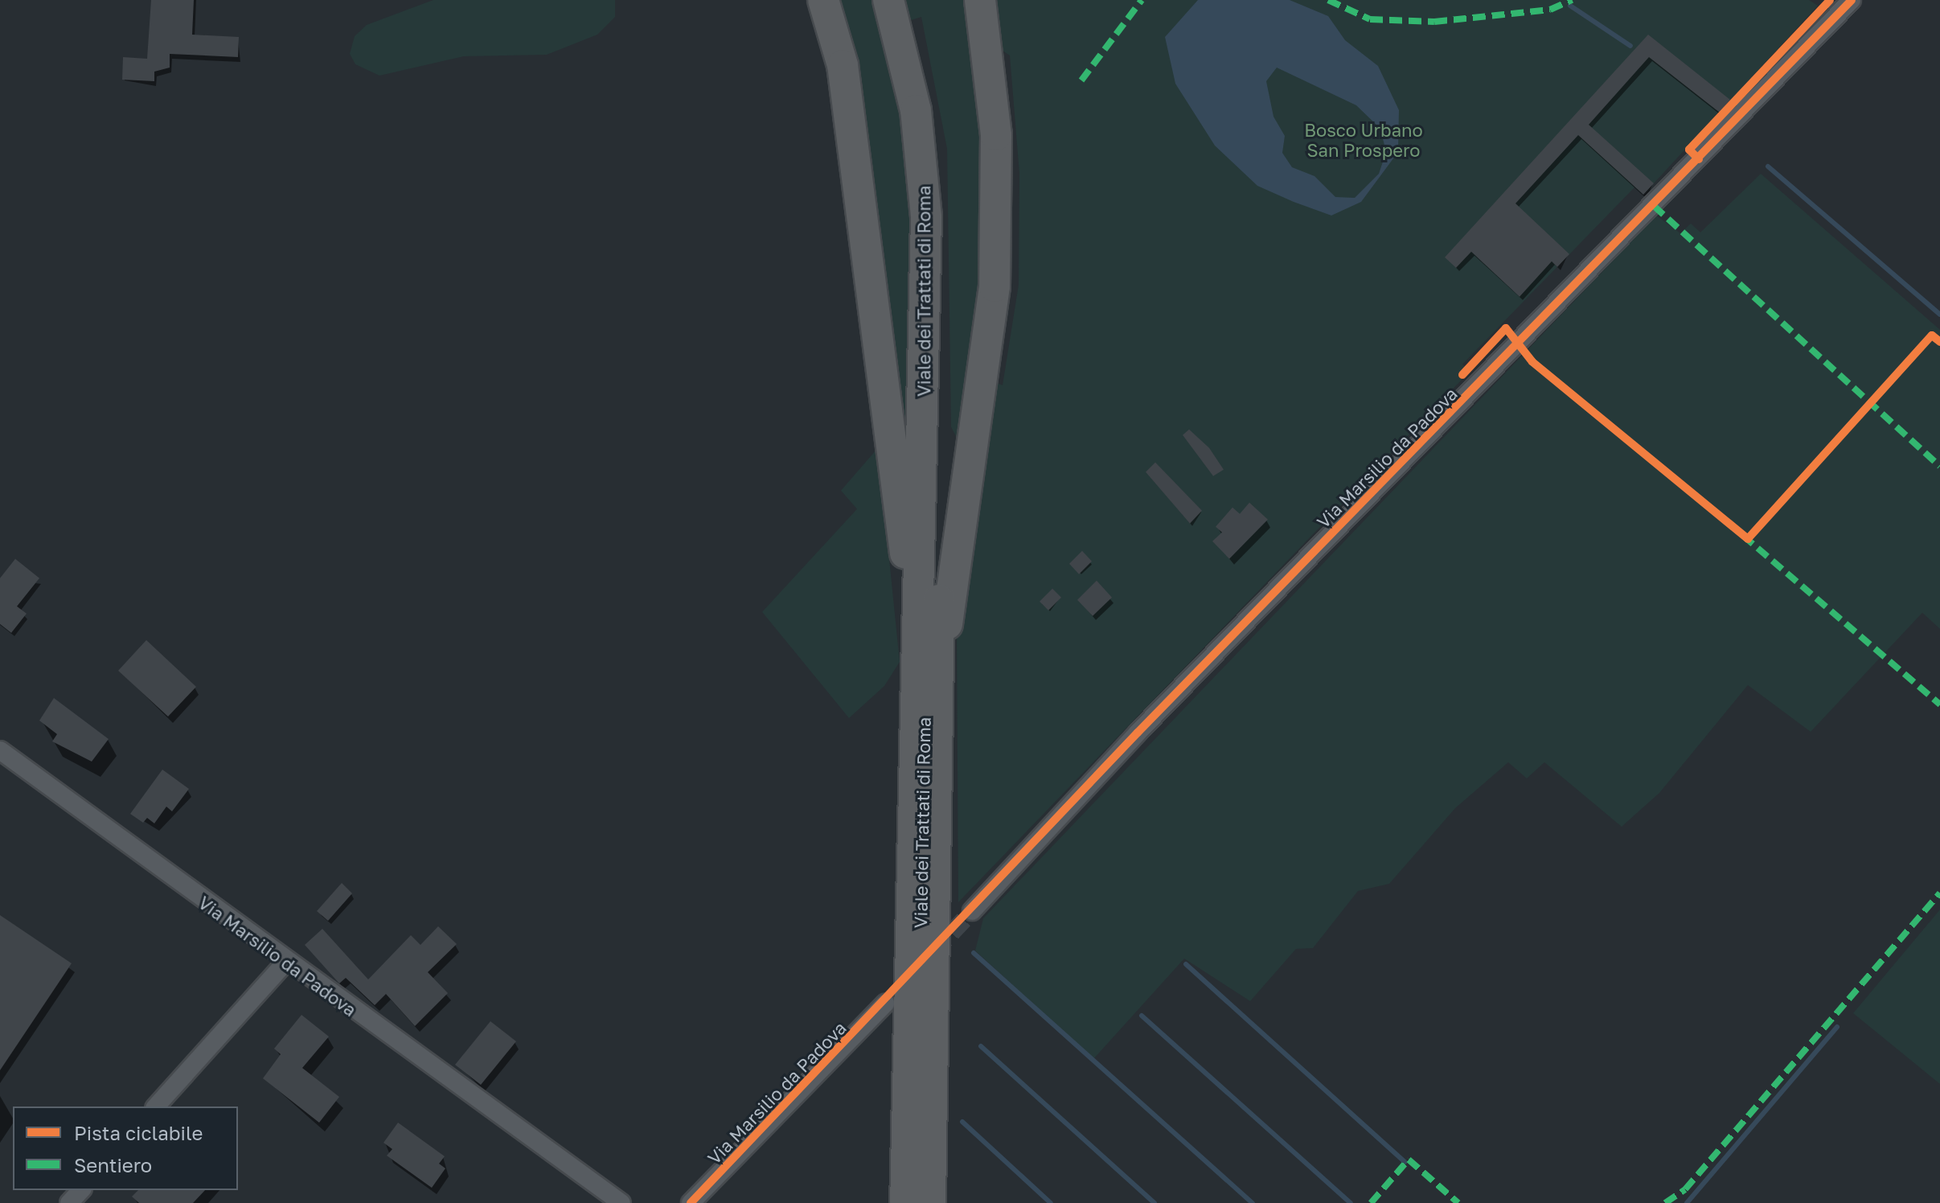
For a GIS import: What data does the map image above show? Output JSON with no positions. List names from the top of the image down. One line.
{"streets":{"highway":["Viale dei Trattati di Roma"],"street":["Via Marsilio da Padova"]},"parks":["Bosco Urbano San Prospero"],"legend":["Pista ciclabile","Sentiero"]}
